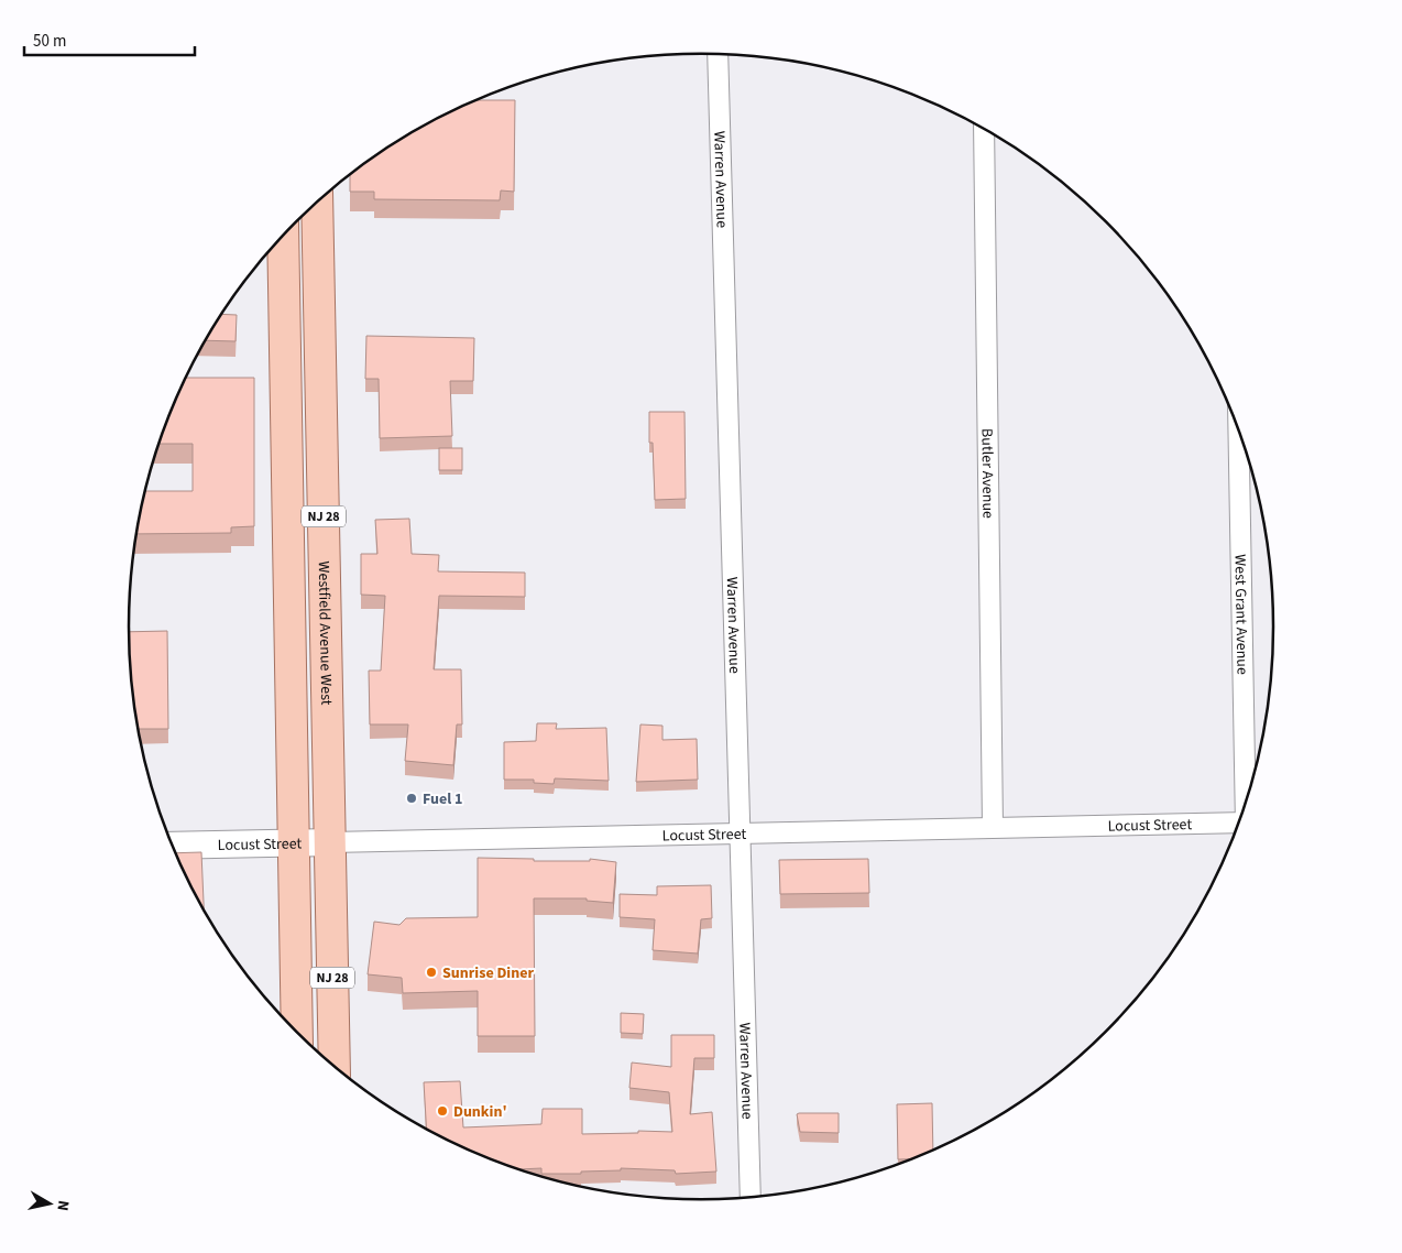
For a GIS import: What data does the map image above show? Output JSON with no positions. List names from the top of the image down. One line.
{"streets":{"main road":["NJ 28","Westfield Avenue West"],"street":["Warren Avenue","Butler Avenue","West Grant Avenue","Locust Street"]},"crossings":[["Warren Avenue","Locust Street"],["Butler Avenue","Locust Street"],["NJ 28","Locust Street"],["Westfield Avenue West","Locust Street"]],"places":["Fuel 1","Sunrise Diner","Dunkin'"],"scale_bar":"50 m","north":"right"}
